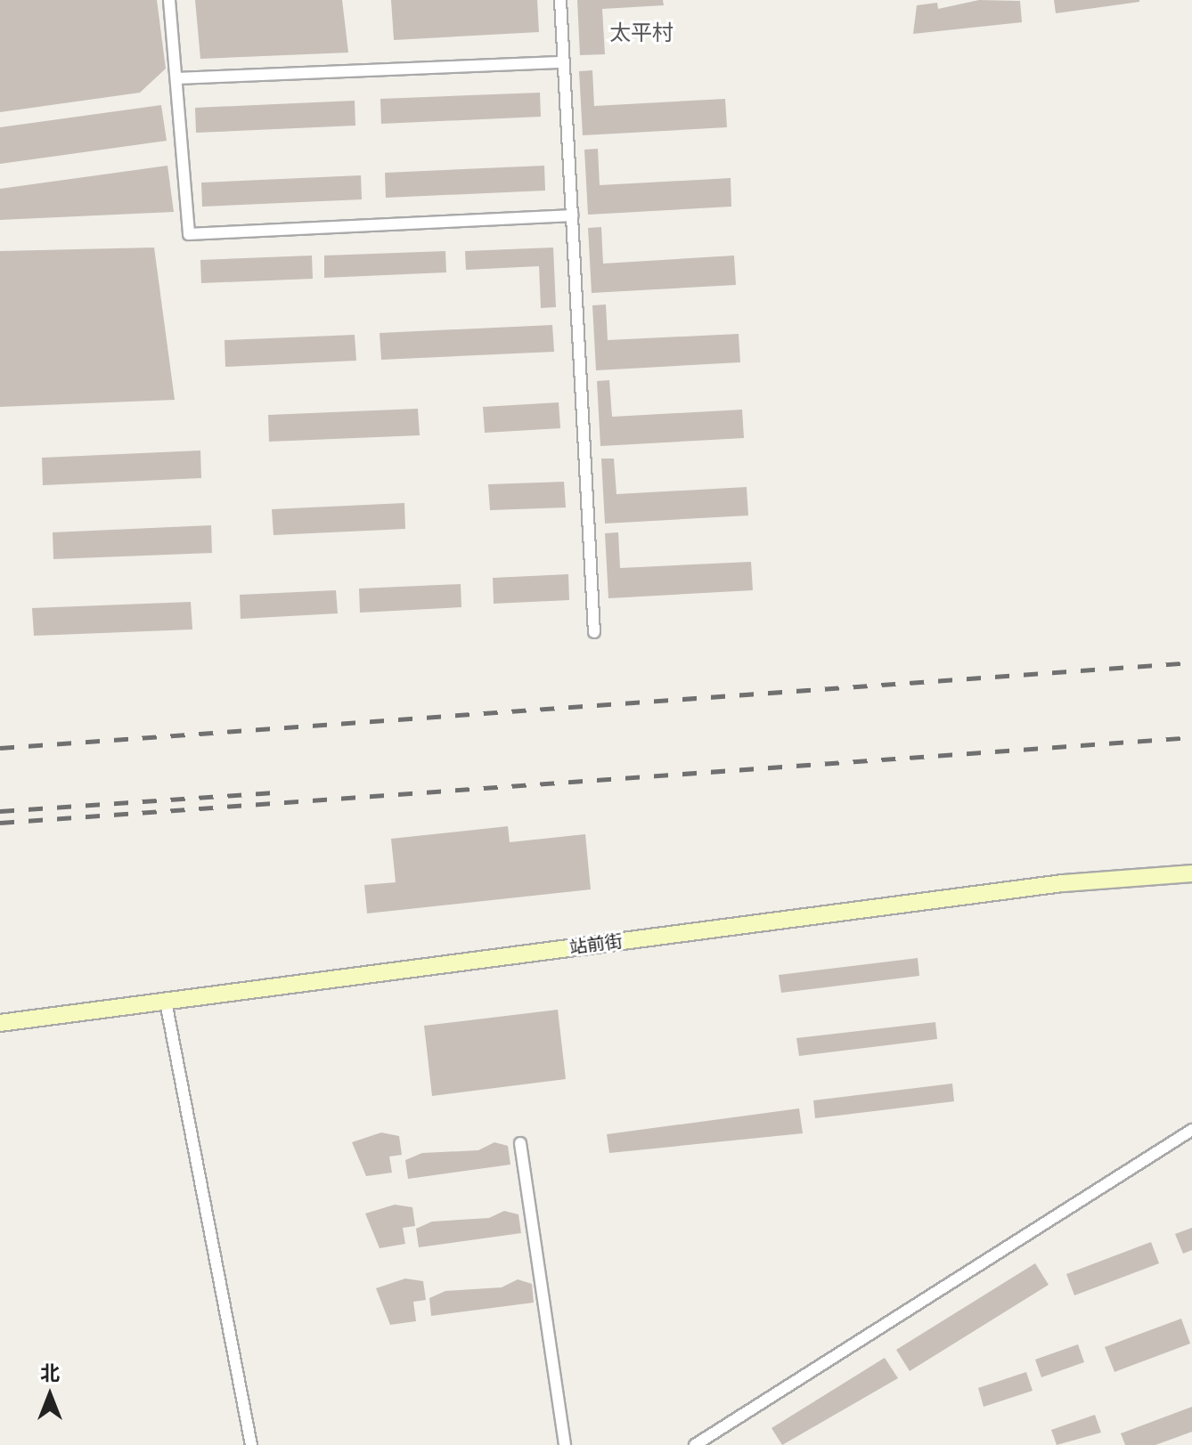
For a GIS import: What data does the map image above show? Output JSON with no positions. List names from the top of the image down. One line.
{"streets":{"street":["站前街"]},"districts":["太平村"],"north":"top"}
